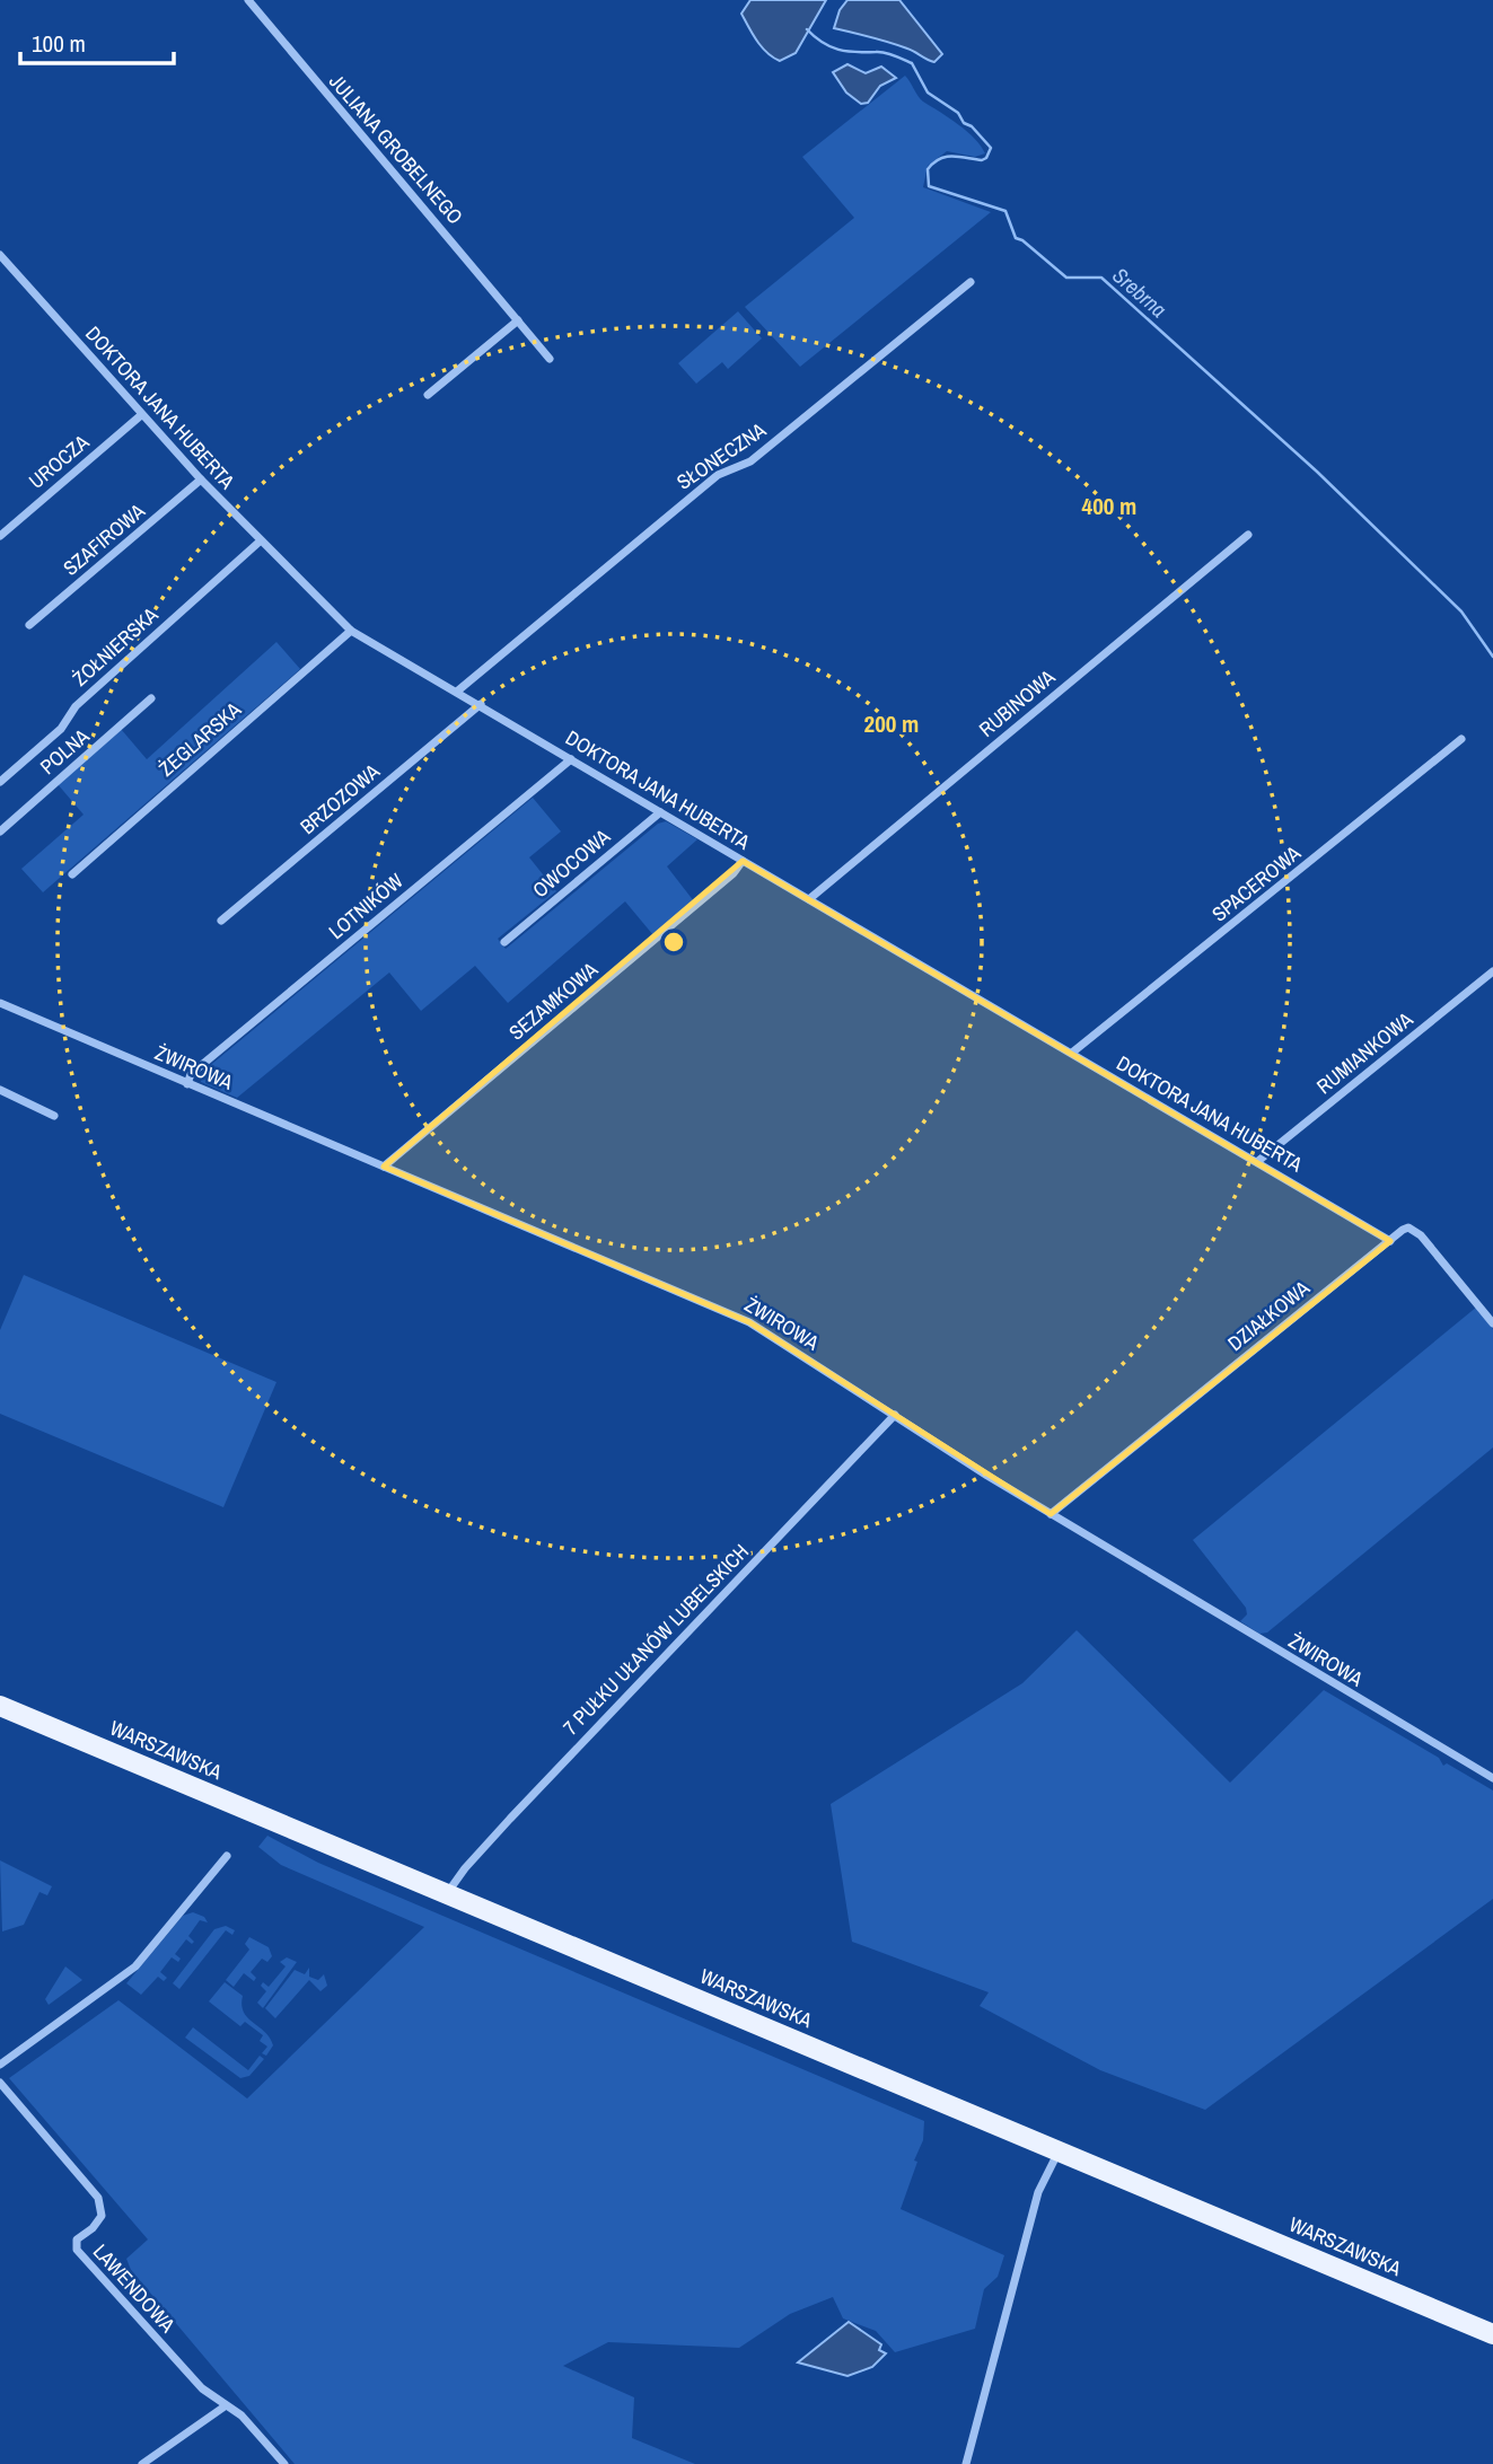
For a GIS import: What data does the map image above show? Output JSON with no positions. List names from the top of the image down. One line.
{"streets":{"main road":["WARSZAWSKA"],"street":["JULIANA GROBELNEGO","DOKTORA JANA HUBERTA","SŁONECZNA","UROCZA","SZAFIROWA","ŻOŁNIERSKA","RUBINOWA","ŻEGLARSKA","POLNA","BRZOZOWA","OWOCOWA","SPACEROWA","LOTNIKÓW","SEZAMKOWA","RUMIANKOWA","ŻWIROWA","DZIAŁKOWA","7 PUŁKU UŁANÓW LUBELSKICH","LAWENDOWA"]},"crossings":[["DOKTORA JANA HUBERTA","SŁONECZNA"],["DOKTORA JANA HUBERTA","UROCZA"],["DOKTORA JANA HUBERTA","SZAFIROWA"],["DOKTORA JANA HUBERTA","ŻOŁNIERSKA"],["DOKTORA JANA HUBERTA","RUBINOWA"],["DOKTORA JANA HUBERTA","ŻEGLARSKA"],["DOKTORA JANA HUBERTA","BRZOZOWA"],["DOKTORA JANA HUBERTA","OWOCOWA"],["DOKTORA JANA HUBERTA","SPACEROWA"],["DOKTORA JANA HUBERTA","LOTNIKÓW"],["DOKTORA JANA HUBERTA","SEZAMKOWA"],["DOKTORA JANA HUBERTA","RUMIANKOWA"],["DOKTORA JANA HUBERTA","DZIAŁKOWA"],["LOTNIKÓW","ŻWIROWA"],["SEZAMKOWA","ŻWIROWA"],["ŻWIROWA","DZIAŁKOWA"],["ŻWIROWA","7 PUŁKU UŁANÓW LUBELSKICH"],["7 PUŁKU UŁANÓW LUBELSKICH","WARSZAWSKA"]],"water":["Srebrna"],"scale_bar":"100 m","rings":["400 m","200 m"]}
